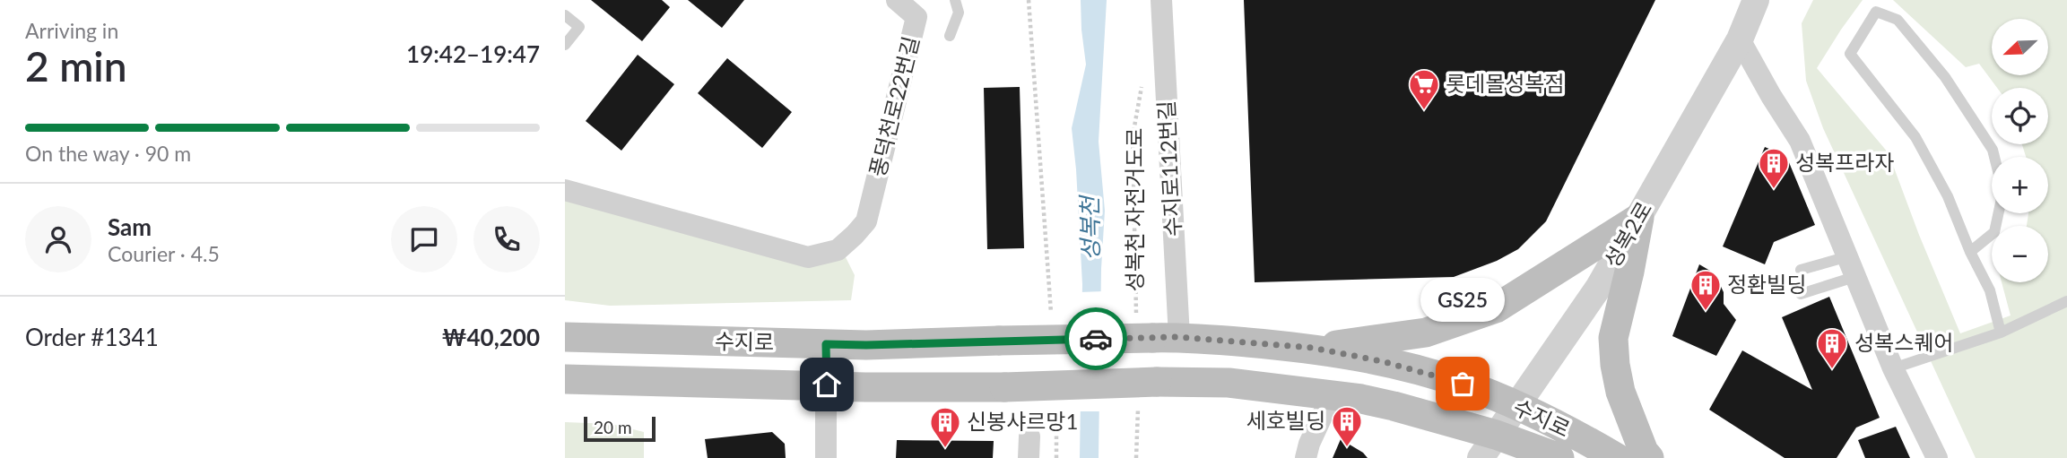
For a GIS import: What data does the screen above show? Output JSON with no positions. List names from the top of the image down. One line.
{"streets":{"main road":["수지로"],"street":["풍덕천로22번길","수지로112번길","성복2로"],"path":["성복천 자전거도로"]},"crossings":[["수지로112번길","성복천 자전거도로"],["수지로112번길","수지로"],["성복천 자전거도로","수지로"],["성복2로","수지로"]],"water":["성복천"],"places":{"supermarket":["롯데몰성복점"],"building":["성복프라자","정환빌딩","성복스퀘어","세호빌딩","신봉샤르망1"],"other":["GS25"]},"scale_bar":"20 m","north":"bottom left","page":{"heading":["2 min","Arriving in","19:42–19:47"],"panel":["Sam","Courier · 4.5","Order #1341","₩40,200"],"map_buttons":["+","−"],"bar":"On the way · 90 m","bubble":"GS25","scale":"20 m"}}
